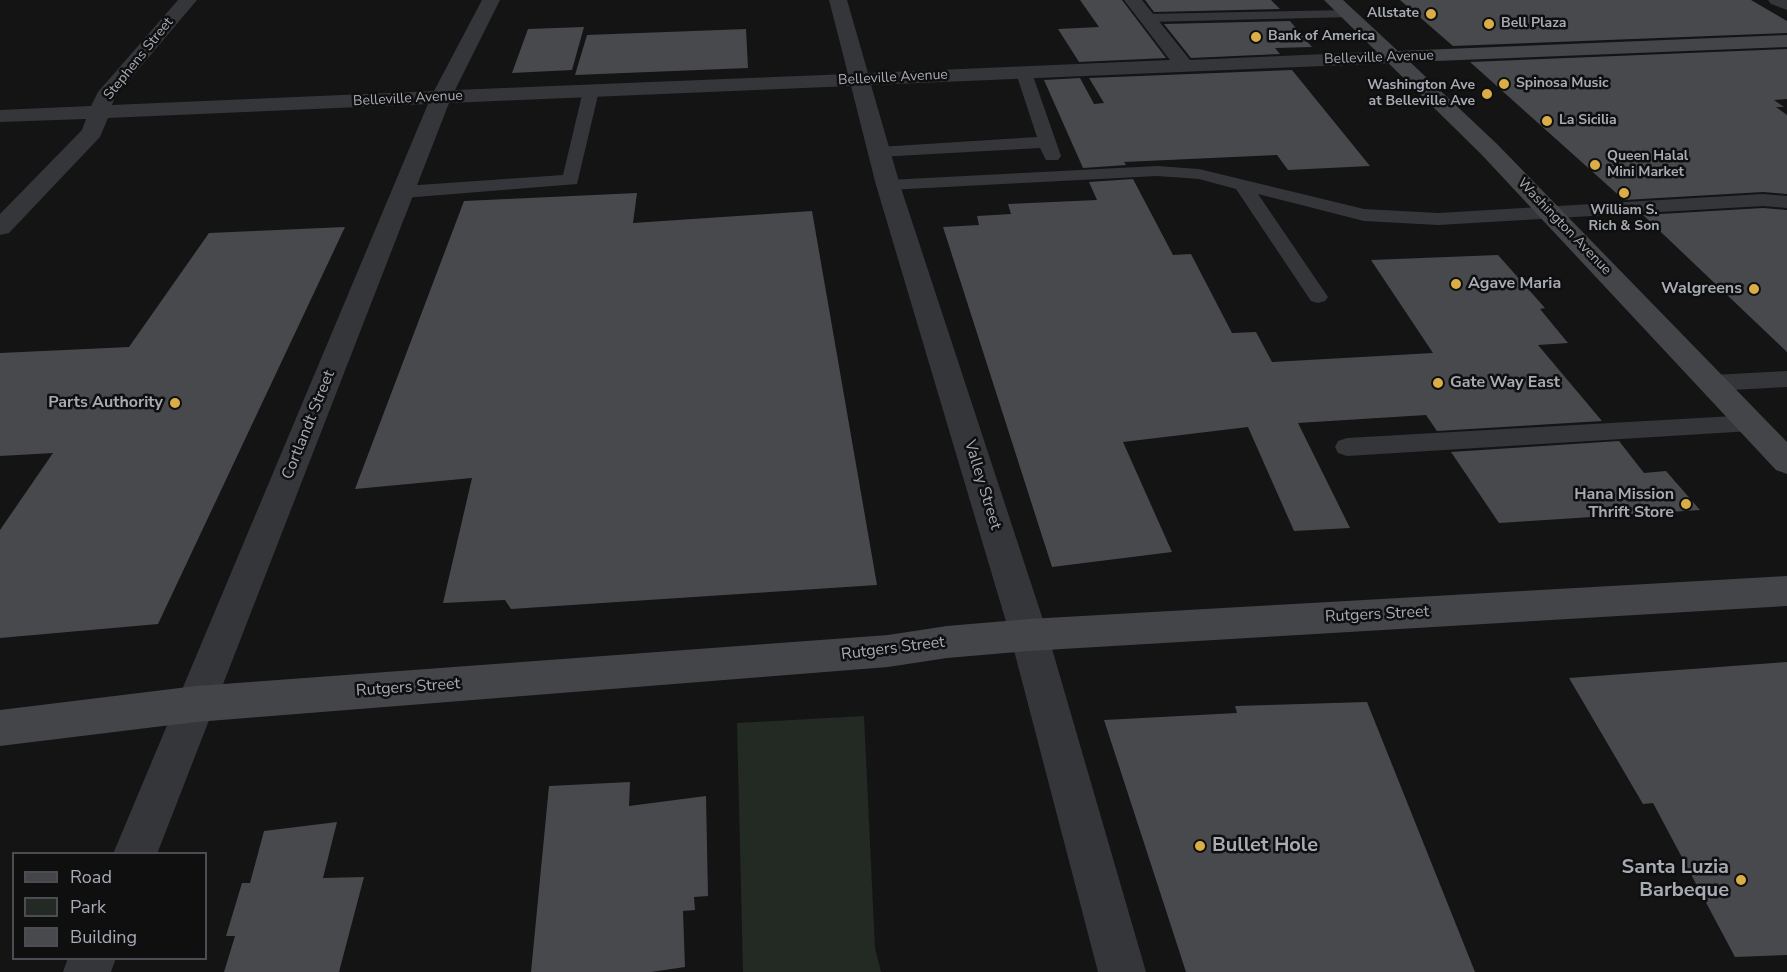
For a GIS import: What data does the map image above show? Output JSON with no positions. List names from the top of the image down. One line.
{"streets":{"main road":["Belleville Avenue","Washington Avenue","Rutgers Street"],"street":["Stephens Street","Cortlandt Street","Valley Street"]},"crossings":[["Belleville Avenue","Stephens Street"],["Belleville Avenue","Washington Avenue"],["Belleville Avenue","Cortlandt Street"],["Belleville Avenue","Valley Street"],["Cortlandt Street","Rutgers Street"],["Valley Street","Rutgers Street"]],"places":["Allstate","Bell Plaza","Bank of America","Spinosa Music","Washington Ave at Belleville Ave","La Sicilia","Queen Halal Mini Market","William S. Rich & Son","Agave Maria","Walgreens","Gate Way East","Parts Authority","Hana Mission Thrift Store","Bullet Hole","Santa Luzia Barbeque"],"legend":["Road","Park","Building"]}
